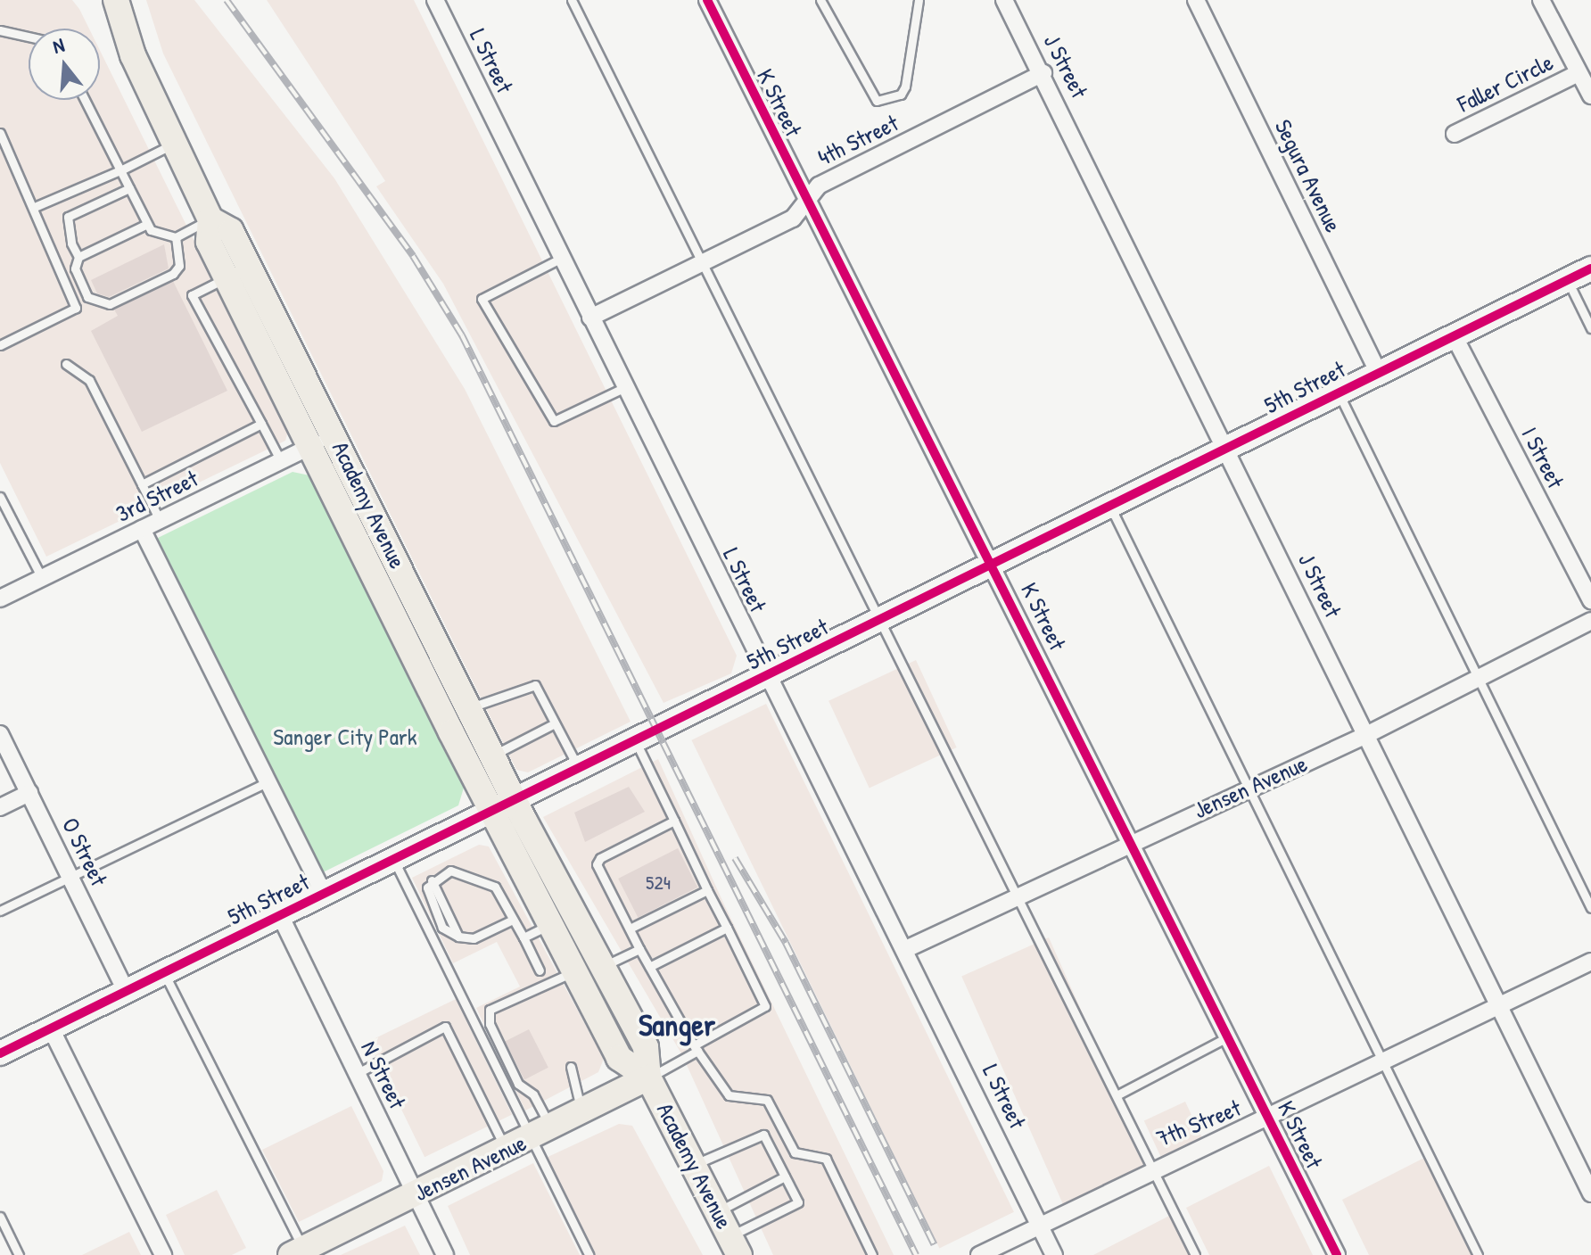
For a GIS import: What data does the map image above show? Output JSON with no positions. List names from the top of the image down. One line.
{"streets":{"main road":["Academy Avenue","Jensen Avenue"],"street":["L Street","J Street","Faller Circle","K Street","4th Street","Segura Avenue","5th Street","I Street","3rd Street","O Street","N Street","7th Street"]},"crossings":[["L Street","4th Street"],["L Street","5th Street"],["L Street","Jensen Avenue"],["L Street","7th Street"],["J Street","4th Street"],["J Street","5th Street"],["J Street","Jensen Avenue"],["J Street","7th Street"],["K Street","4th Street"],["K Street","5th Street"],["K Street","Jensen Avenue"],["K Street","7th Street"],["Segura Avenue","5th Street"],["5th Street","I Street"],["5th Street","Academy Avenue"],["5th Street","O Street"],["5th Street","N Street"],["3rd Street","Academy Avenue"],["Academy Avenue","Jensen Avenue"],["Jensen Avenue","N Street"]],"districts":["Sanger"],"parks":["Sanger City Park"],"house_numbers":["524"],"north":"top"}
